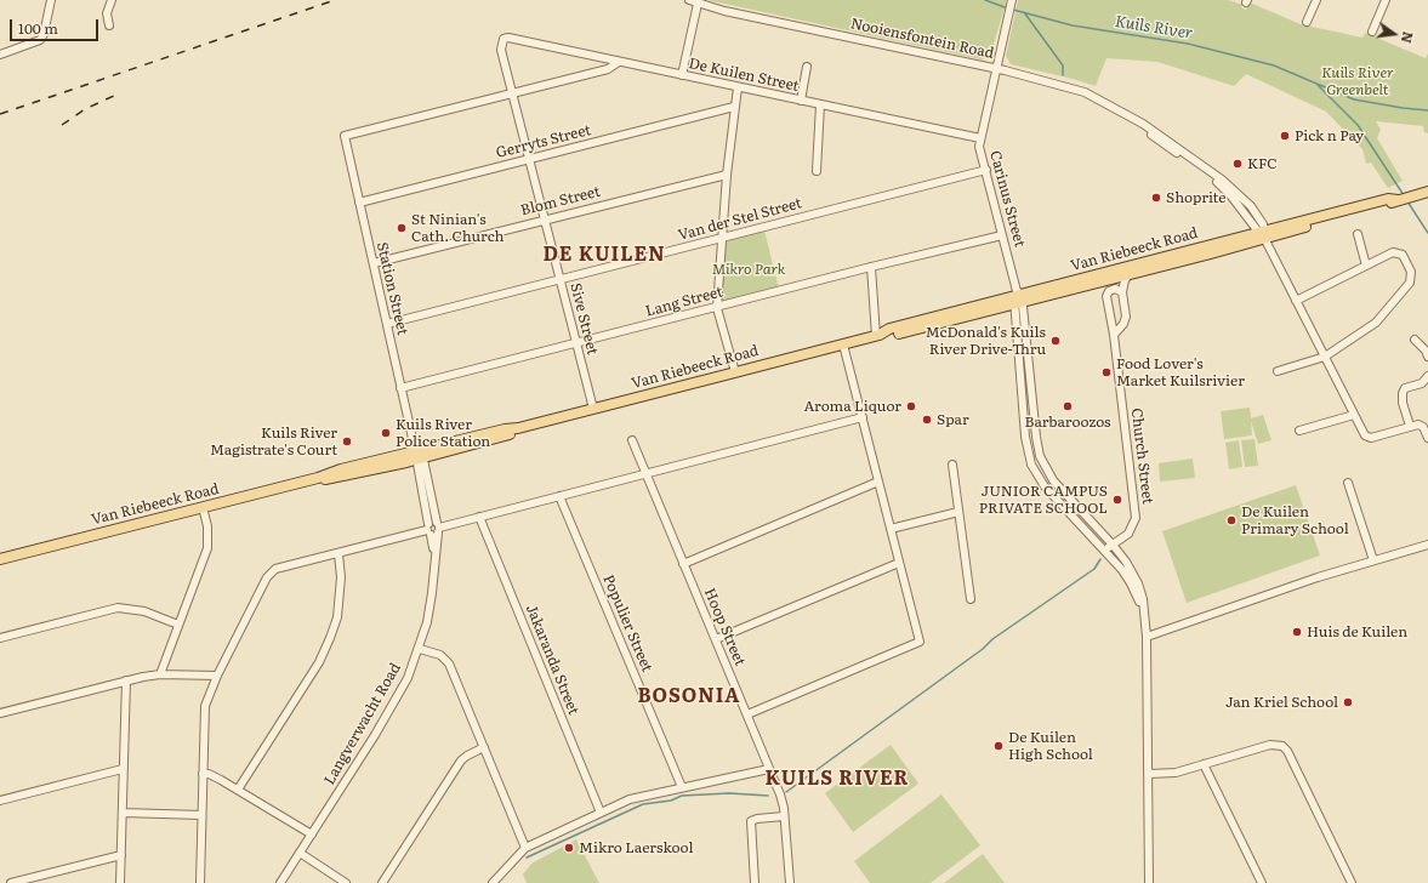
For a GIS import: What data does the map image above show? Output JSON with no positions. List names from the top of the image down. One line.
{"streets":{"main road":["Van Riebeeck Road"],"street":["Nooiensfontein Road","De Kuilen Street","Gerryts Street","Carinus Street","Blom Street","Van der Stel Street","Station Street","Lang Street","Sive Street","Church Street","Populier Street","Hoop Street","Jakaranda Street","Langverwacht Road"]},"crossings":[["Nooiensfontein Road","Carinus Street"],["Nooiensfontein Road","Van Riebeeck Road"],["De Kuilen Street","Carinus Street"],["De Kuilen Street","Sive Street"],["Gerryts Street","Station Street"],["Gerryts Street","Sive Street"],["Carinus Street","Van der Stel Street"],["Carinus Street","Van Riebeeck Road"],["Carinus Street","Lang Street"],["Carinus Street","Church Street"],["Blom Street","Station Street"],["Blom Street","Sive Street"],["Van der Stel Street","Station Street"],["Van der Stel Street","Sive Street"],["Van Riebeeck Road","Station Street"],["Van Riebeeck Road","Sive Street"],["Van Riebeeck Road","Langverwacht Road"],["Station Street","Lang Street"],["Station Street","Sive Street"],["Station Street","Langverwacht Road"],["Lang Street","Sive Street"]],"districts":["DE KUILEN","BOSONIA","KUILS RIVER"],"water":["Kuils River"],"parks":["Kuils River Greenbelt","Mikro Park"],"places":["Pick n Pay","KFC","Shoprite","St Ninian's Cath. Church","McDonald's Kuils River Drive-Thru","Food Lover's Market Kuilsrivier","Aroma Liquor","Barbaroozos","Spar","Kuils River Police Station","Kuils River Magistrate's Court","JUNIOR CAMPUS PRIVATE SCHOOL","De Kuilen Primary School","Huis de Kuilen","Jan Kriel School","De Kuilen High School","Mikro Laerskool"],"scale_bar":"100 m","north":"right"}
